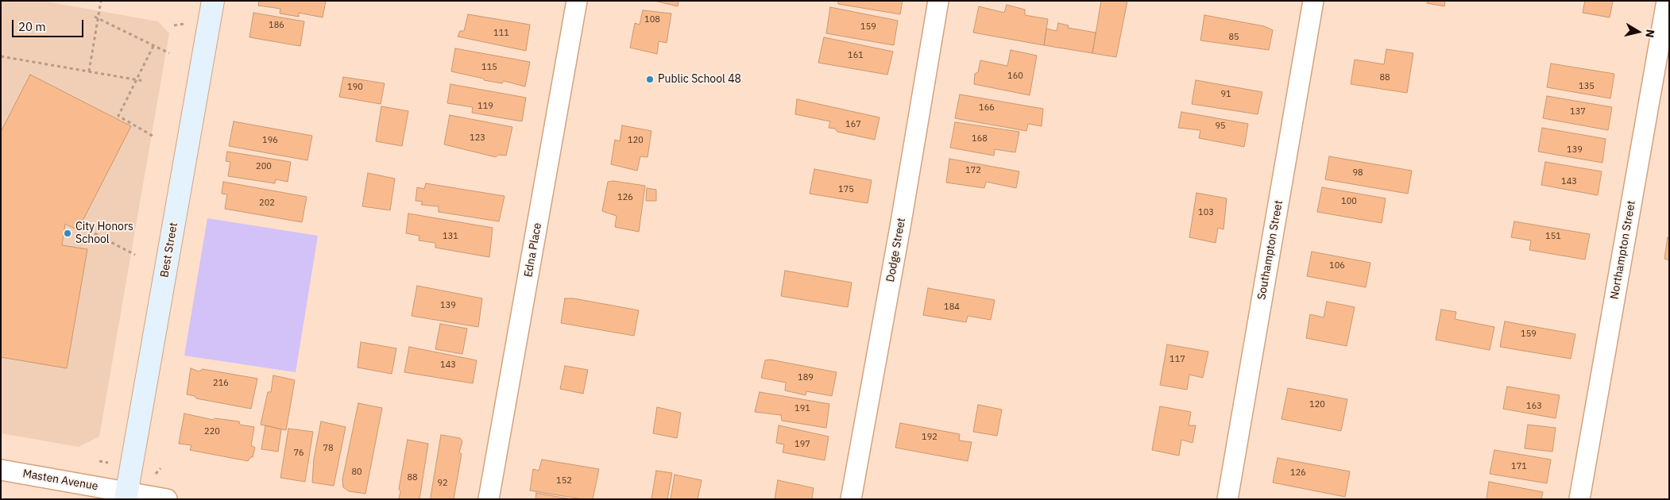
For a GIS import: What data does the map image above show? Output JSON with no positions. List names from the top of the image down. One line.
{"streets":{"street":["Best Street","Edna Place","Dodge Street","Southampton Street","Northampton Street","Masten Avenue"]},"crossings":[["Best Street","Masten Avenue"]],"places":["Public School 48","City Honors School"],"house_numbers":["108","186","159","111","85","161","115","160","88","135","190","91","119","166","137","167","95","123","168","196","120","139","200","172","98","143","175","126","100","202","103","131","151","106","139","184","159","117","143","189","216","120","163","191","220","192","197","78","76","171","80","126","88","152","92"],"scale_bar":"20 m","north":"right"}
